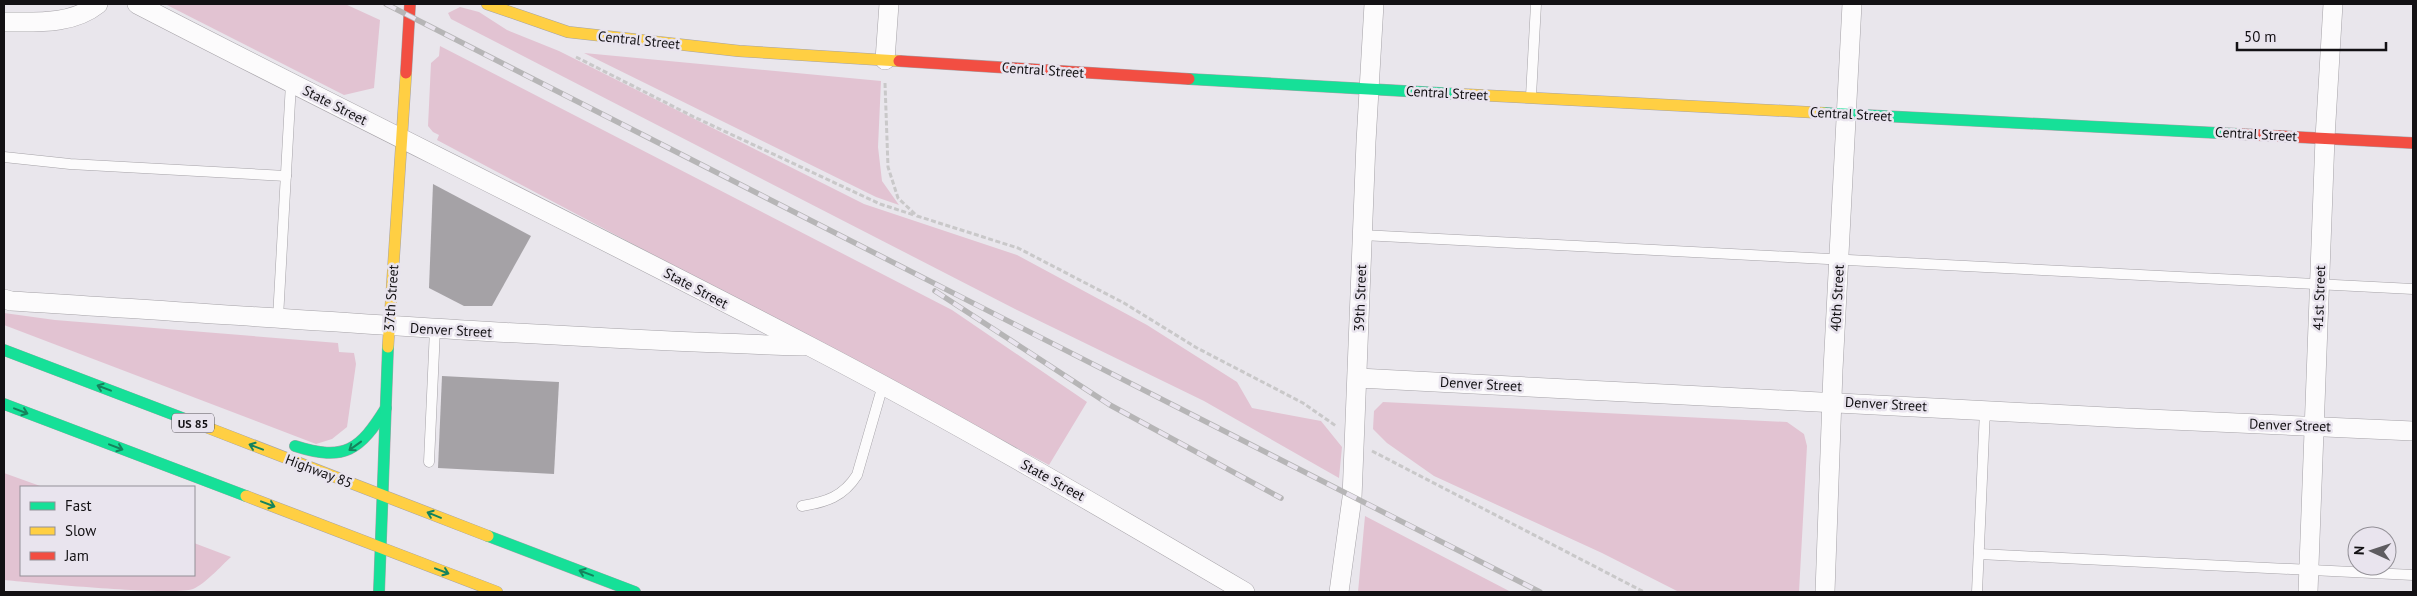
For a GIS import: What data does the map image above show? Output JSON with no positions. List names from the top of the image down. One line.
{"streets":{"main road":["Central Street","37th Street","US 85","Highway 85"],"street":["State Street","39th Street","40th Street","41st Street","Denver Street"]},"crossings":[["Central Street","39th Street"],["Central Street","40th Street"],["Central Street","41st Street"],["State Street","37th Street"],["State Street","Denver Street"],["37th Street","Denver Street"],["37th Street","Highway 85"],["39th Street","Denver Street"],["40th Street","Denver Street"],["41st Street","Denver Street"]],"legend":["Fast","Slow","Jam"],"scale_bar":"50 m","north":"left"}
